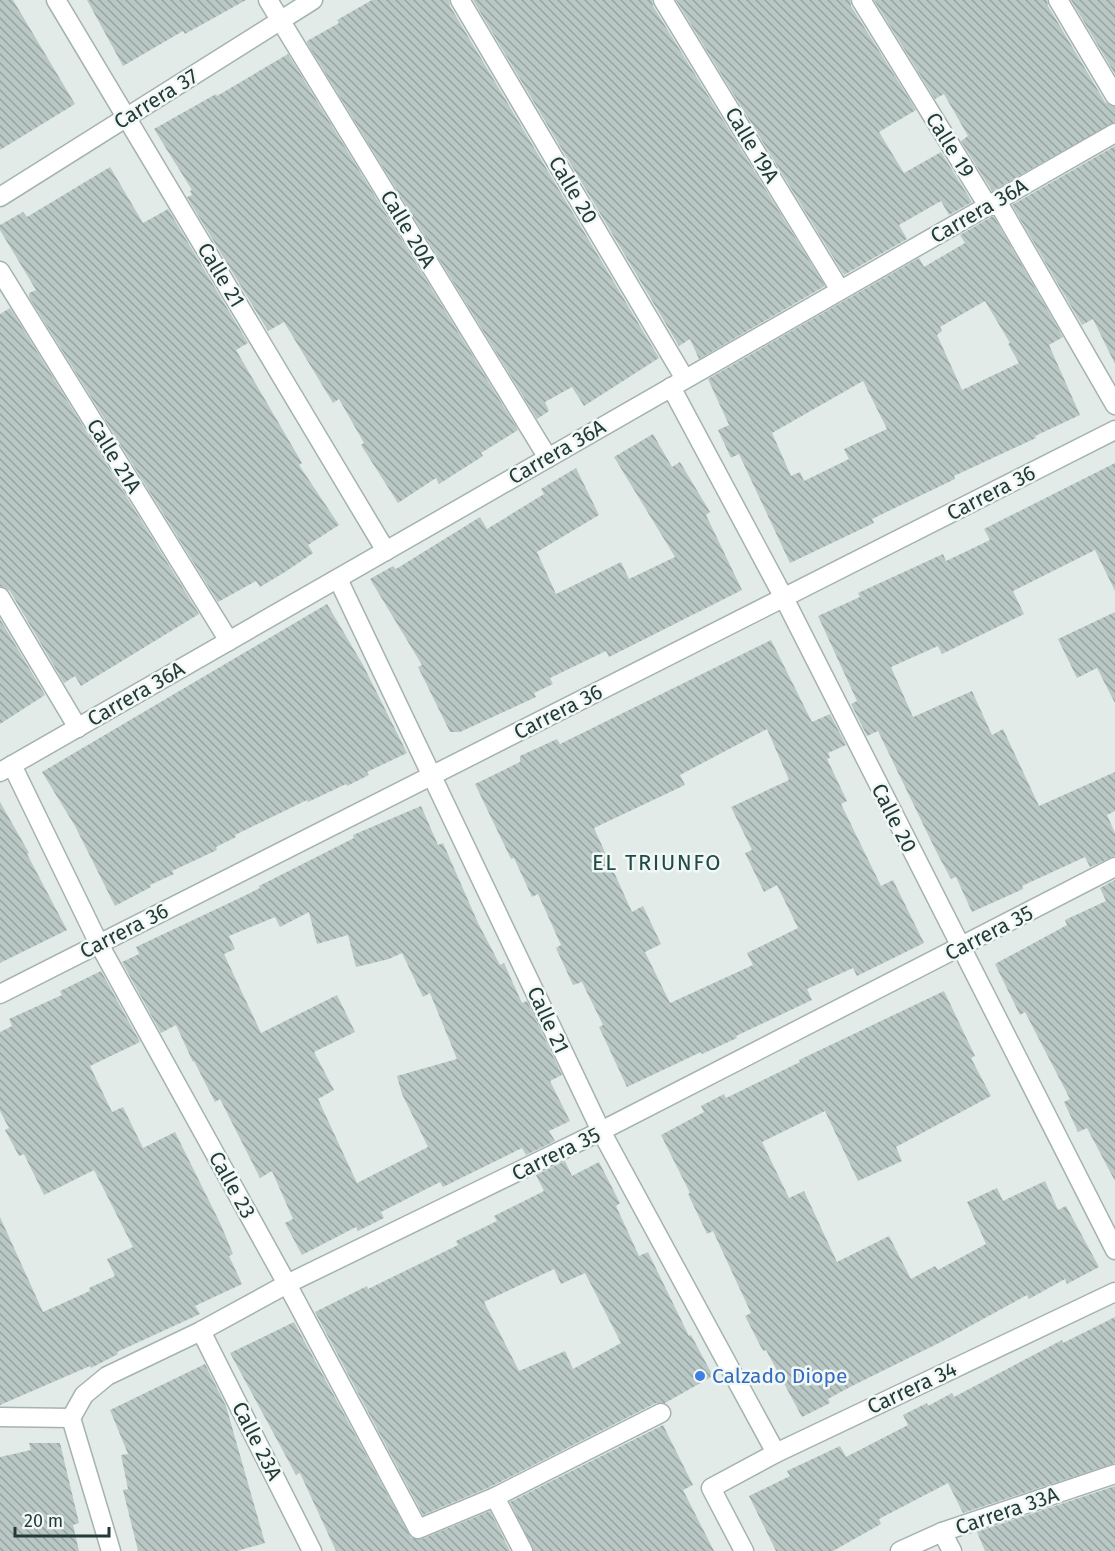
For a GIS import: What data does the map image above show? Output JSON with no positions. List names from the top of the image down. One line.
{"streets":{"street":["Carrera 37","Calle 19A","Calle 19","Calle 20","Carrera 36A","Calle 20A","Calle 21","Calle 21A","Carrera 36","Carrera 35","Calle 23","Carrera 34","Calle 23A","Carrera 33A"]},"crossings":[["Carrera 37","Calle 20A"],["Carrera 37","Calle 21"],["Calle 19A","Carrera 36A"],["Calle 19","Carrera 36A"],["Calle 20","Carrera 36A"],["Calle 20","Carrera 36"],["Calle 20","Carrera 35"],["Carrera 36A","Calle 20A"],["Carrera 36A","Calle 21"],["Carrera 36A","Calle 21A"],["Carrera 36A","Calle 23"],["Calle 21","Carrera 36"],["Calle 21","Carrera 35"],["Calle 21","Carrera 34"],["Carrera 36","Calle 23"],["Carrera 35","Calle 23"],["Carrera 35","Calle 23A"]],"districts":["EL TRIUNFO"],"places":["Calzado Diope"],"scale_bar":"20 m"}
